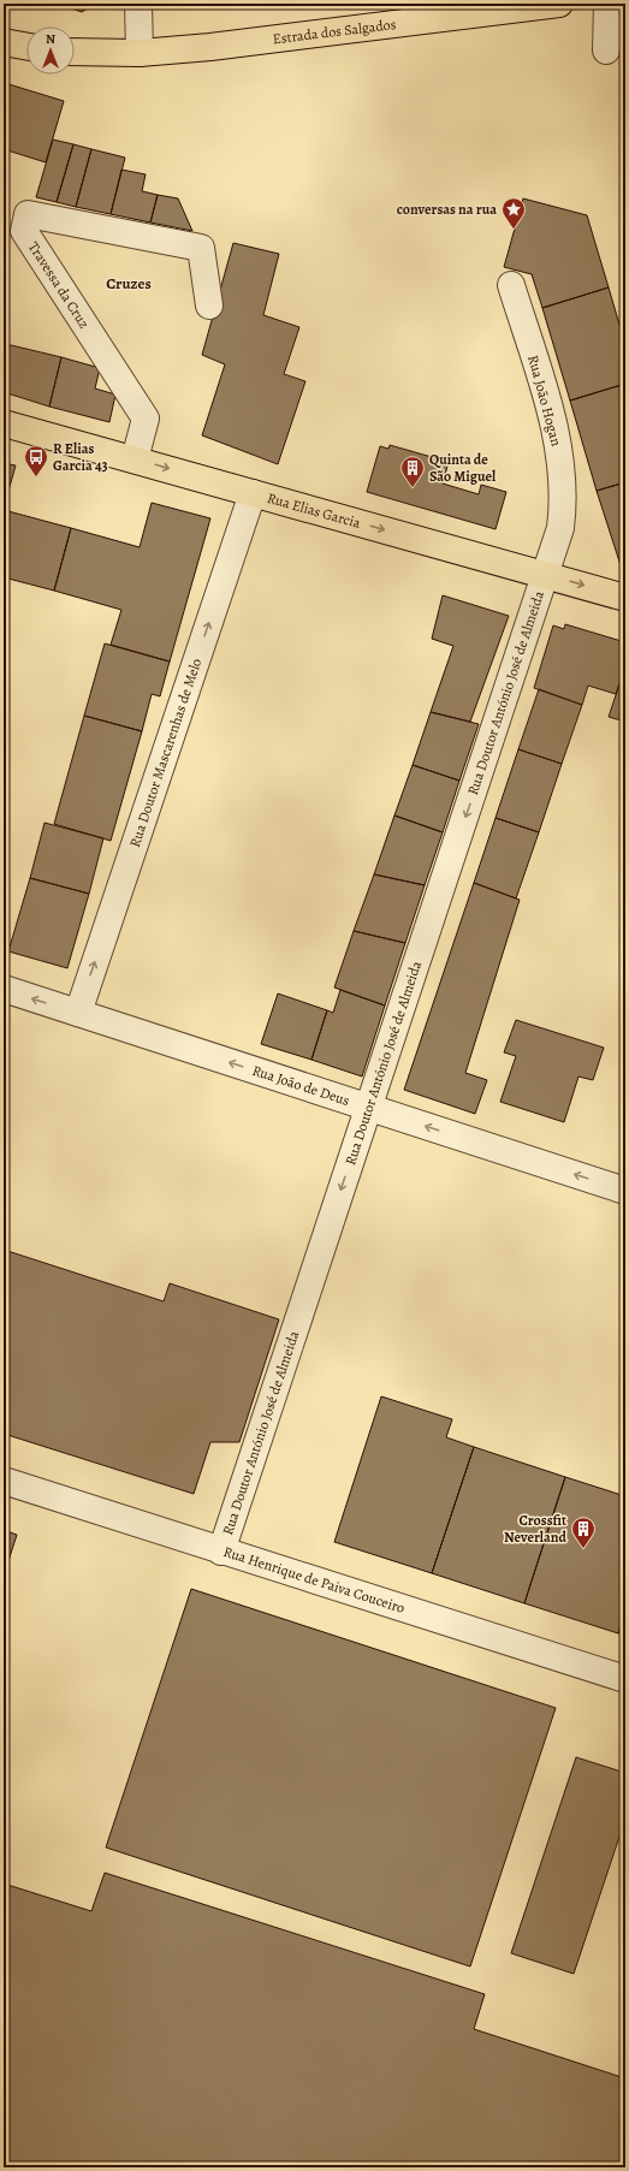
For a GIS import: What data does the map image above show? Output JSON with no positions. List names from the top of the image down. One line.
{"streets":{"main road":["Estrada dos Salgados","Rua Elias Garcia"],"street":["Travessa da Cruz","Rua João Hogan","Rua Doutor António José de Almeida","Rua Doutor Mascarenhas de Melo","Rua João de Deus","Rua Henrique de Paiva Couceiro"]},"crossings":[["Travessa da Cruz","Rua Elias Garcia"],["Rua João Hogan","Rua Elias Garcia"],["Rua João Hogan","Rua Doutor António José de Almeida"],["Rua Elias Garcia","Rua Doutor António José de Almeida"],["Rua Elias Garcia","Rua Doutor Mascarenhas de Melo"],["Rua Doutor António José de Almeida","Rua João de Deus"],["Rua Doutor António José de Almeida","Rua Henrique de Paiva Couceiro"],["Rua Doutor Mascarenhas de Melo","Rua João de Deus"]],"one_way":["Rua Elias Garcia","Rua Doutor António José de Almeida","Rua Doutor Mascarenhas de Melo","Rua João de Deus"],"districts":["Cruzes"],"places":{"place":["conversas na rua"],"bus stop":["R Elias Garcia 43"],"building":["Quinta de São Miguel","Crossfit Neverland"]},"north":"top"}
